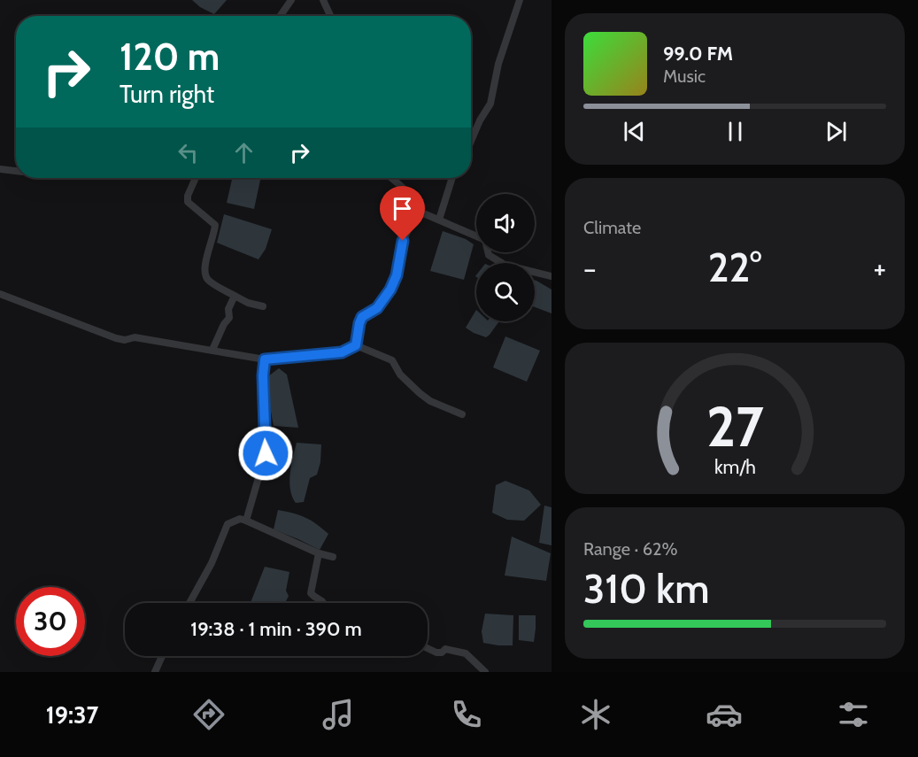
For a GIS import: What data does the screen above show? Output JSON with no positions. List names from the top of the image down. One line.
{"page":{"turn":["120 m","Turn right"],"song":["99.0 FM","Music"],"tile":["Climate",["Range · 62%","310 km"]],"heat":["−","22°","+"],"limit":"30","trip":"19:38 · 1 min · 390 m","tabs":"19:37","gauge":["27","km/h"]}}
